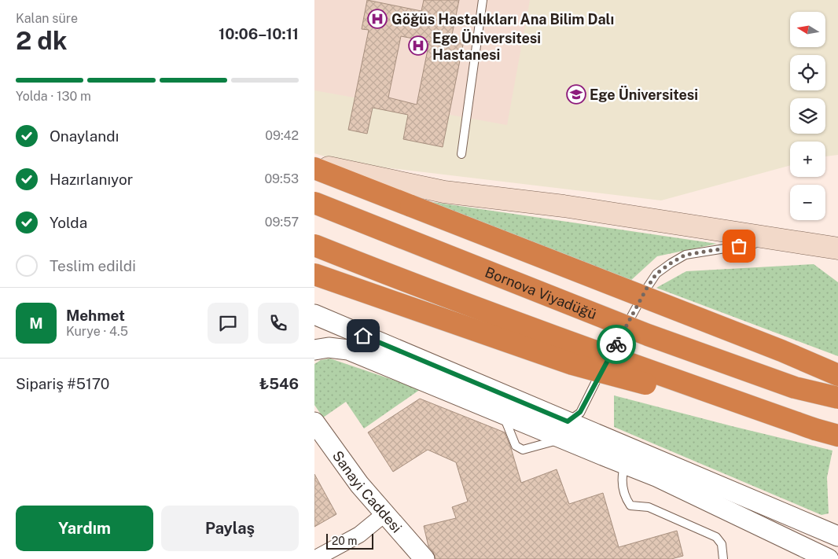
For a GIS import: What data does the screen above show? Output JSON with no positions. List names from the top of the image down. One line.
{"streets":{"highway":["Bornova Viyadüğü"],"street":["Sanayi Caddesi"]},"places":{"hospital":["Göğüs Hastalıkları Ana Bilim Dalı","Ege Üniversitesi Hastanesi"],"school or university":["Ege Üniversitesi"]},"scale_bar":"20 m","north":"left","page":{"heading":["2 dk","Kalan süre","10:06–10:11"],"panel":["Mehmet","Kurye · 4.5","Sipariş #5170","₺546"],"map_buttons":["+","−"],"bar":"Yolda · 130 m","list":[["Onaylandı","09:42"],["Hazırlanıyor","09:53"],["Yolda","09:57"],"Teslim edildi"],"round":"M","buttons":["Yardım","Paylaş"],"scale":"20 m"}}
